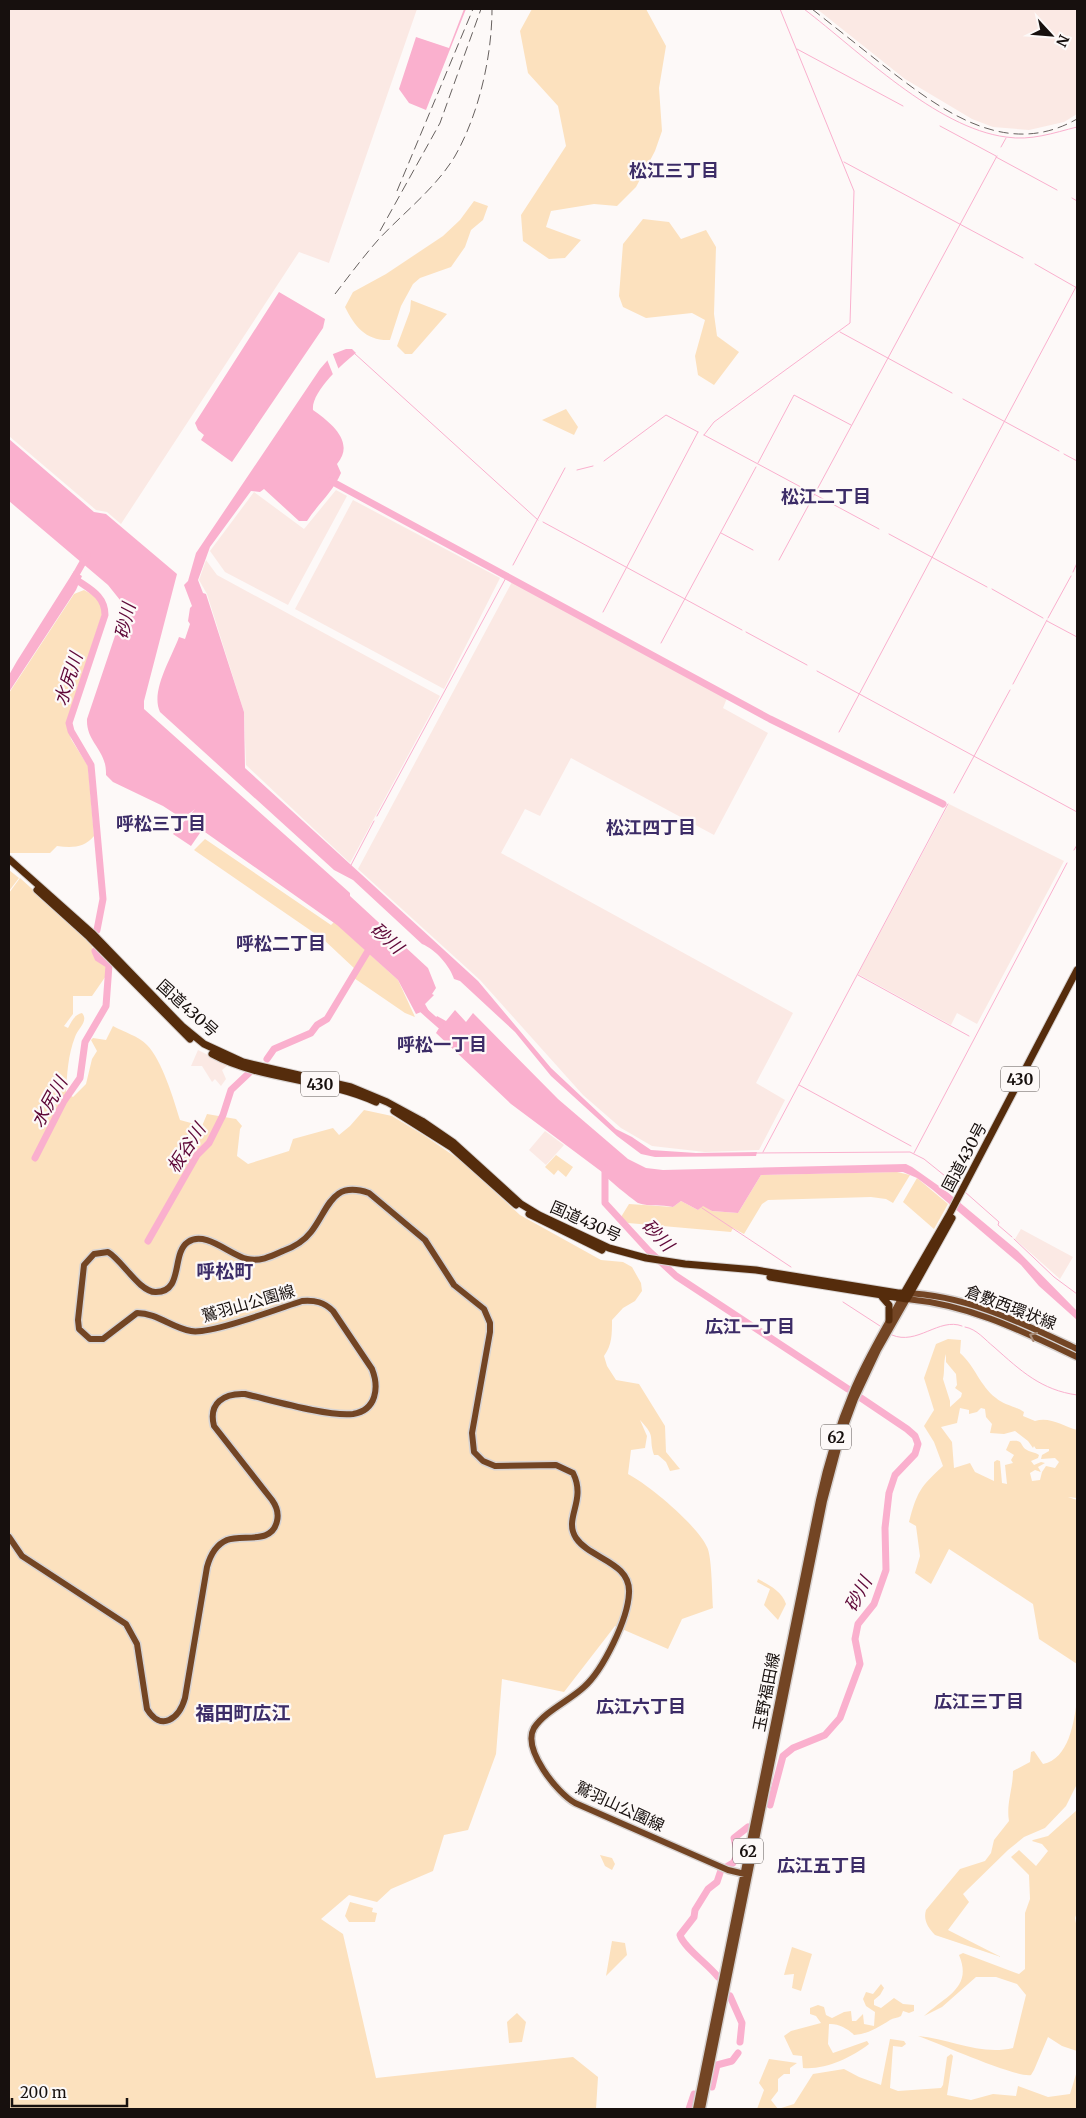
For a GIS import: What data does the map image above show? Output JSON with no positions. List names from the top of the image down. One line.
{"streets":{"highway":["国道430号","430"],"main road":["鷲羽山公園線","倉敷西環状線","62","玉野福田線"]},"crossings":[["国道430号","倉敷西環状線"],["国道430号","玉野福田線"],["鷲羽山公園線","玉野福田線"],["倉敷西環状線","玉野福田線"]],"districts":["松江三丁目","松江二丁目","呼松三丁目","松江四丁目","呼松二丁目","呼松一丁目","呼松町","広江一丁目","広江三丁目","広江六丁目","福田町広江","広江五丁目"],"water":["砂川","水尻川","板谷川"],"scale_bar":"200 m","north":"bottom right"}
